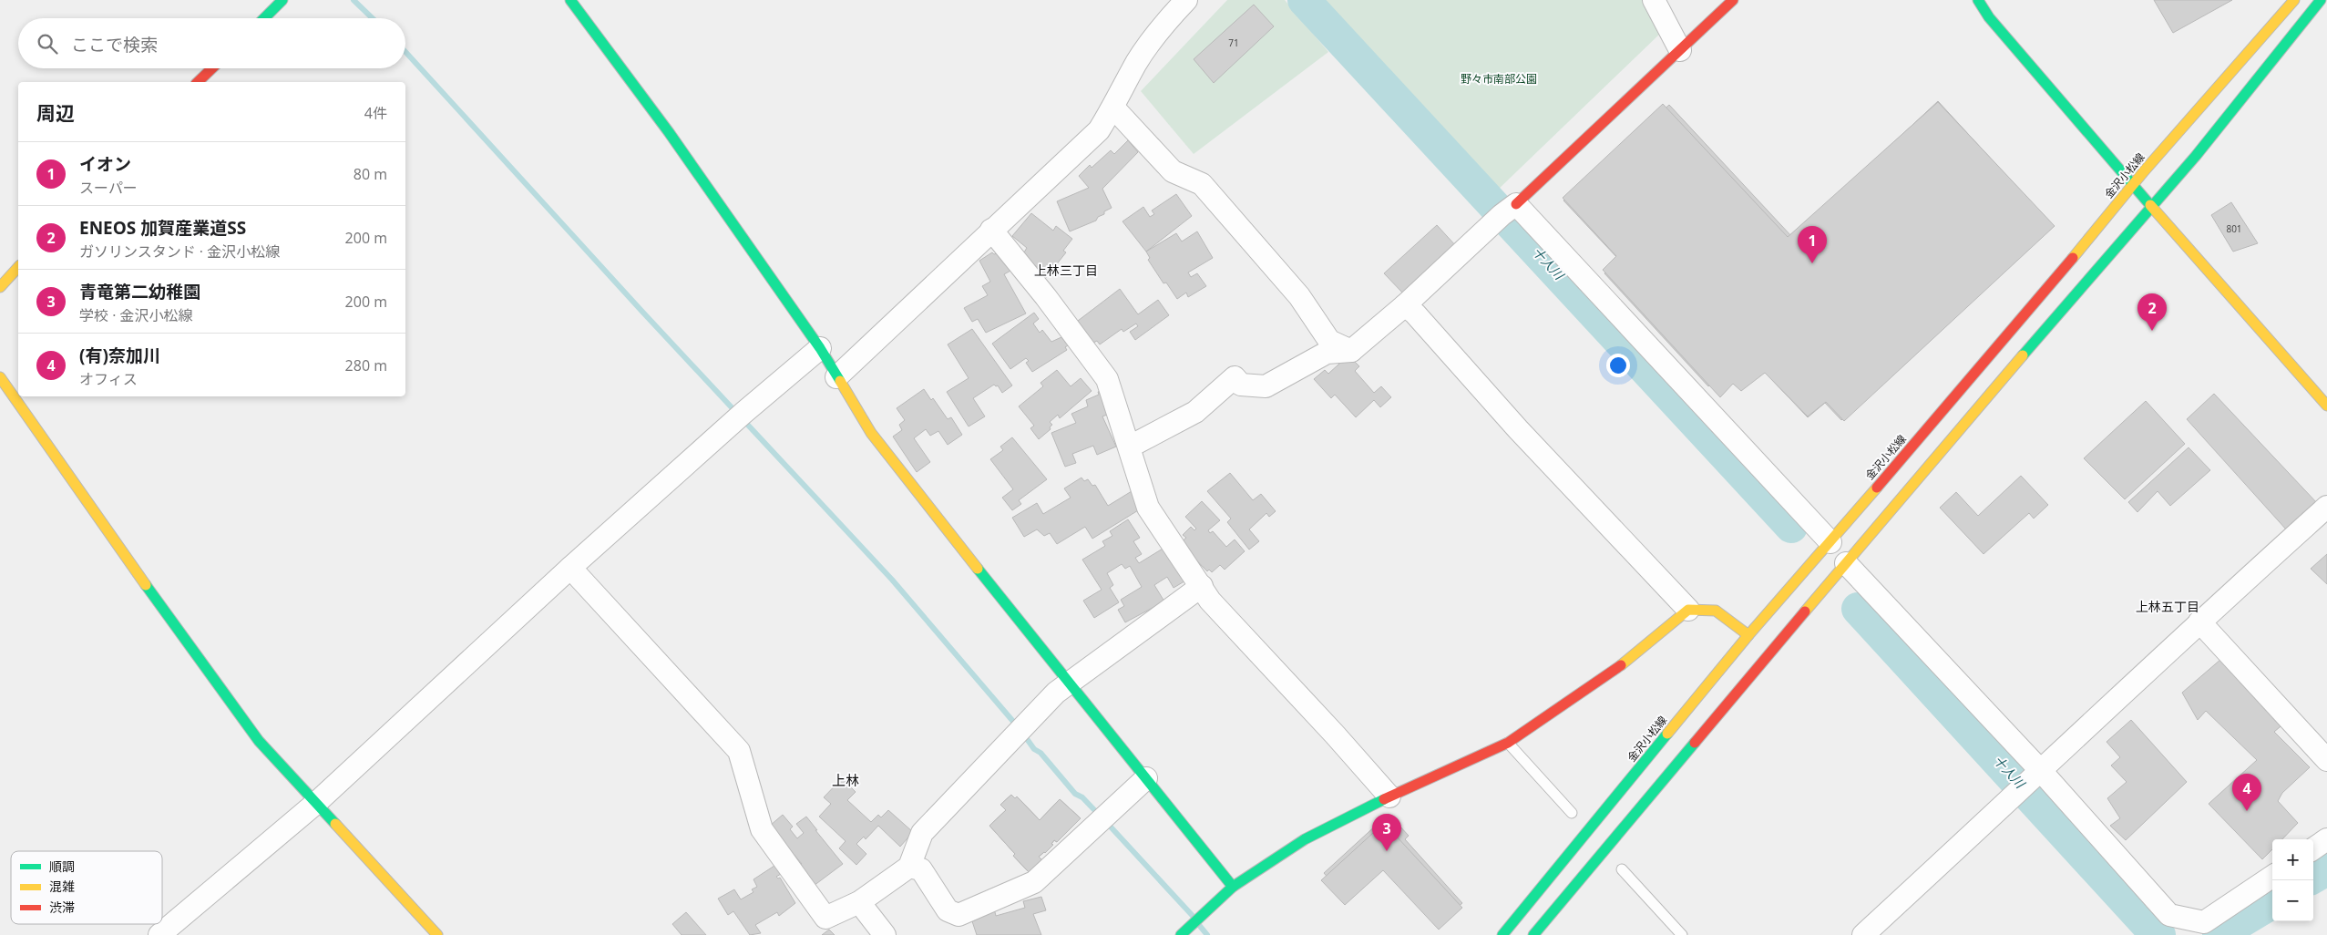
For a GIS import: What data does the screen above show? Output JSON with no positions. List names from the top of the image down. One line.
{"streets":{"street":["金沢小松線"]},"districts":["上林三丁目","上林五丁目","上林"],"water":["十人川"],"parks":["野々市南部公園"],"house_numbers":["71","801"],"legend":["順調","混雑","渋滞"],"page":{"search":"ここで検索","heading":["周辺","4件"],"list":[{"mark":"1","name":"イオン","note":"スーパー","value":"80 m"},{"mark":"2","name":"ENEOS 加賀産業道SS","note":"ガソリンスタンド · 金沢小松線","value":"200 m"},{"mark":"3","name":"青竜第二幼稚園","note":"学校 · 金沢小松線","value":"200 m"},{"mark":"4","name":"(有)奈加川","note":"オフィス","value":"280 m"}],"pins":["1","2","4","3"],"map_buttons":["+","−"]}}
